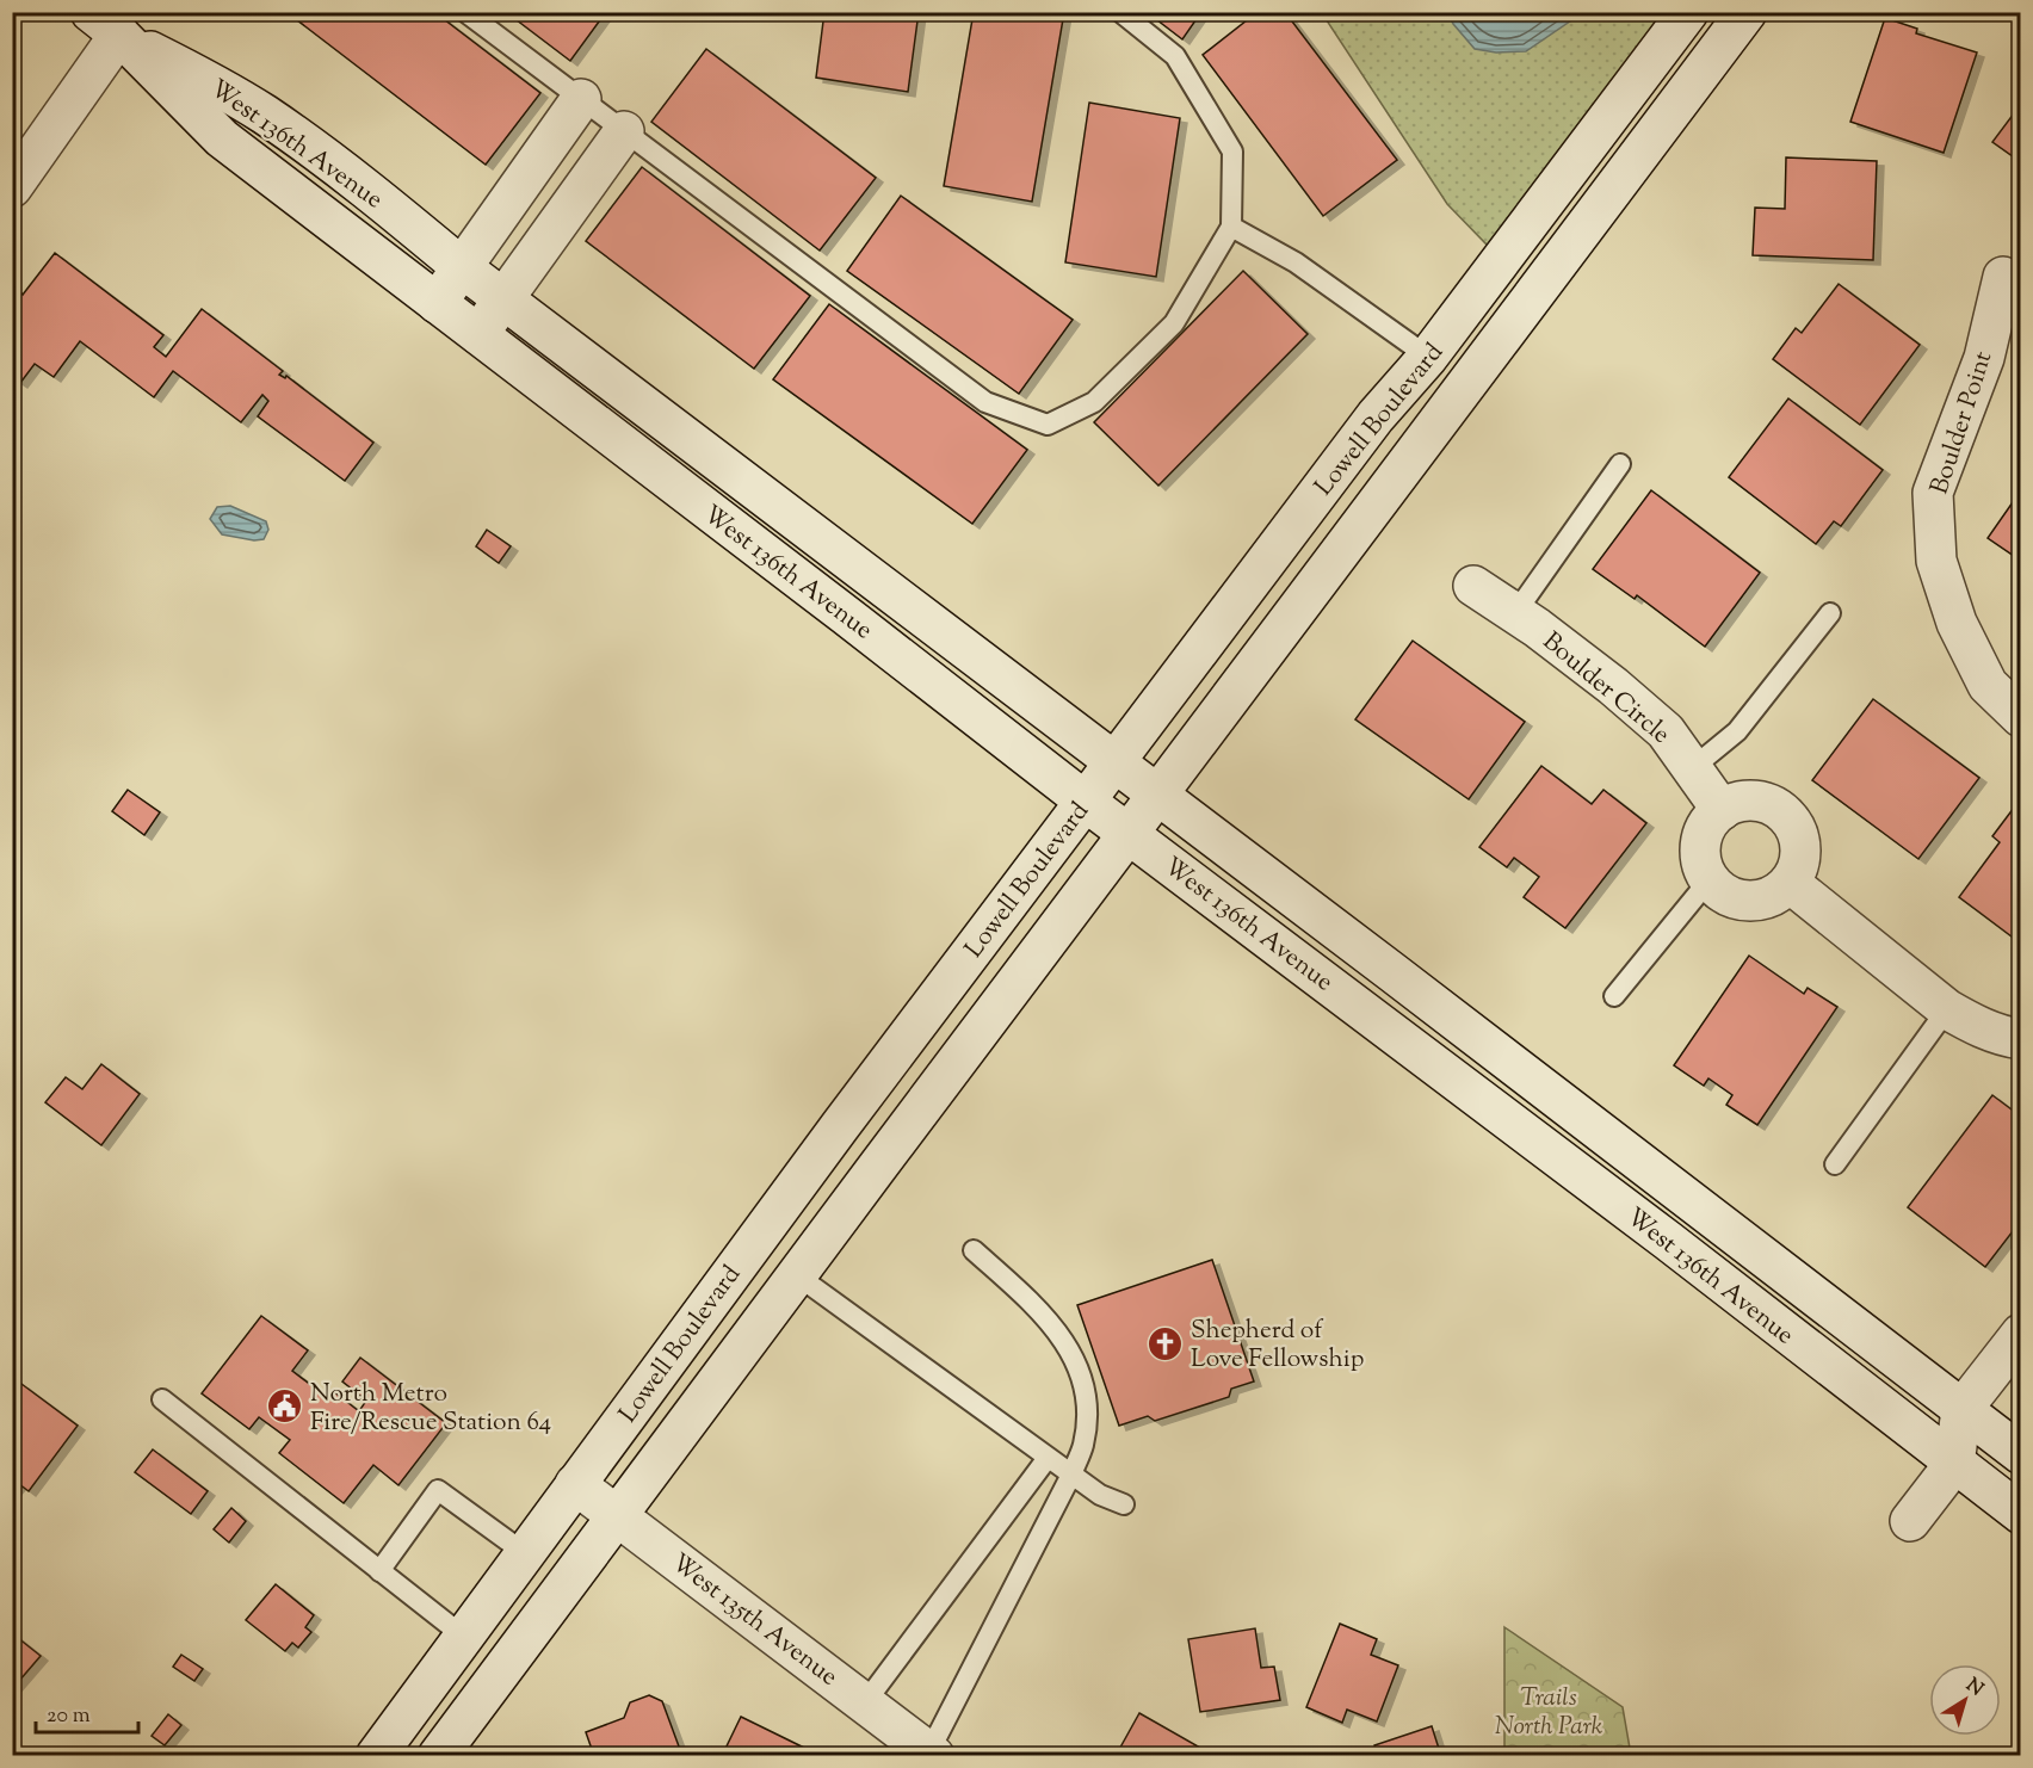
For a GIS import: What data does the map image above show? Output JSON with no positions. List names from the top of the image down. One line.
{"streets":{"main road":["West 136th Avenue","Lowell Boulevard","Boulder Point","Boulder Circle","West 135th Avenue"]},"crossings":[["West 136th Avenue","Lowell Boulevard"],["Lowell Boulevard","West 135th Avenue"]],"parks":["Trails North Park"],"places":{"church":["Shepherd of Love Fellowship"],"public building":["North Metro Fire/Rescue Station 64"]},"scale_bar":"20 m","north":"top right"}
